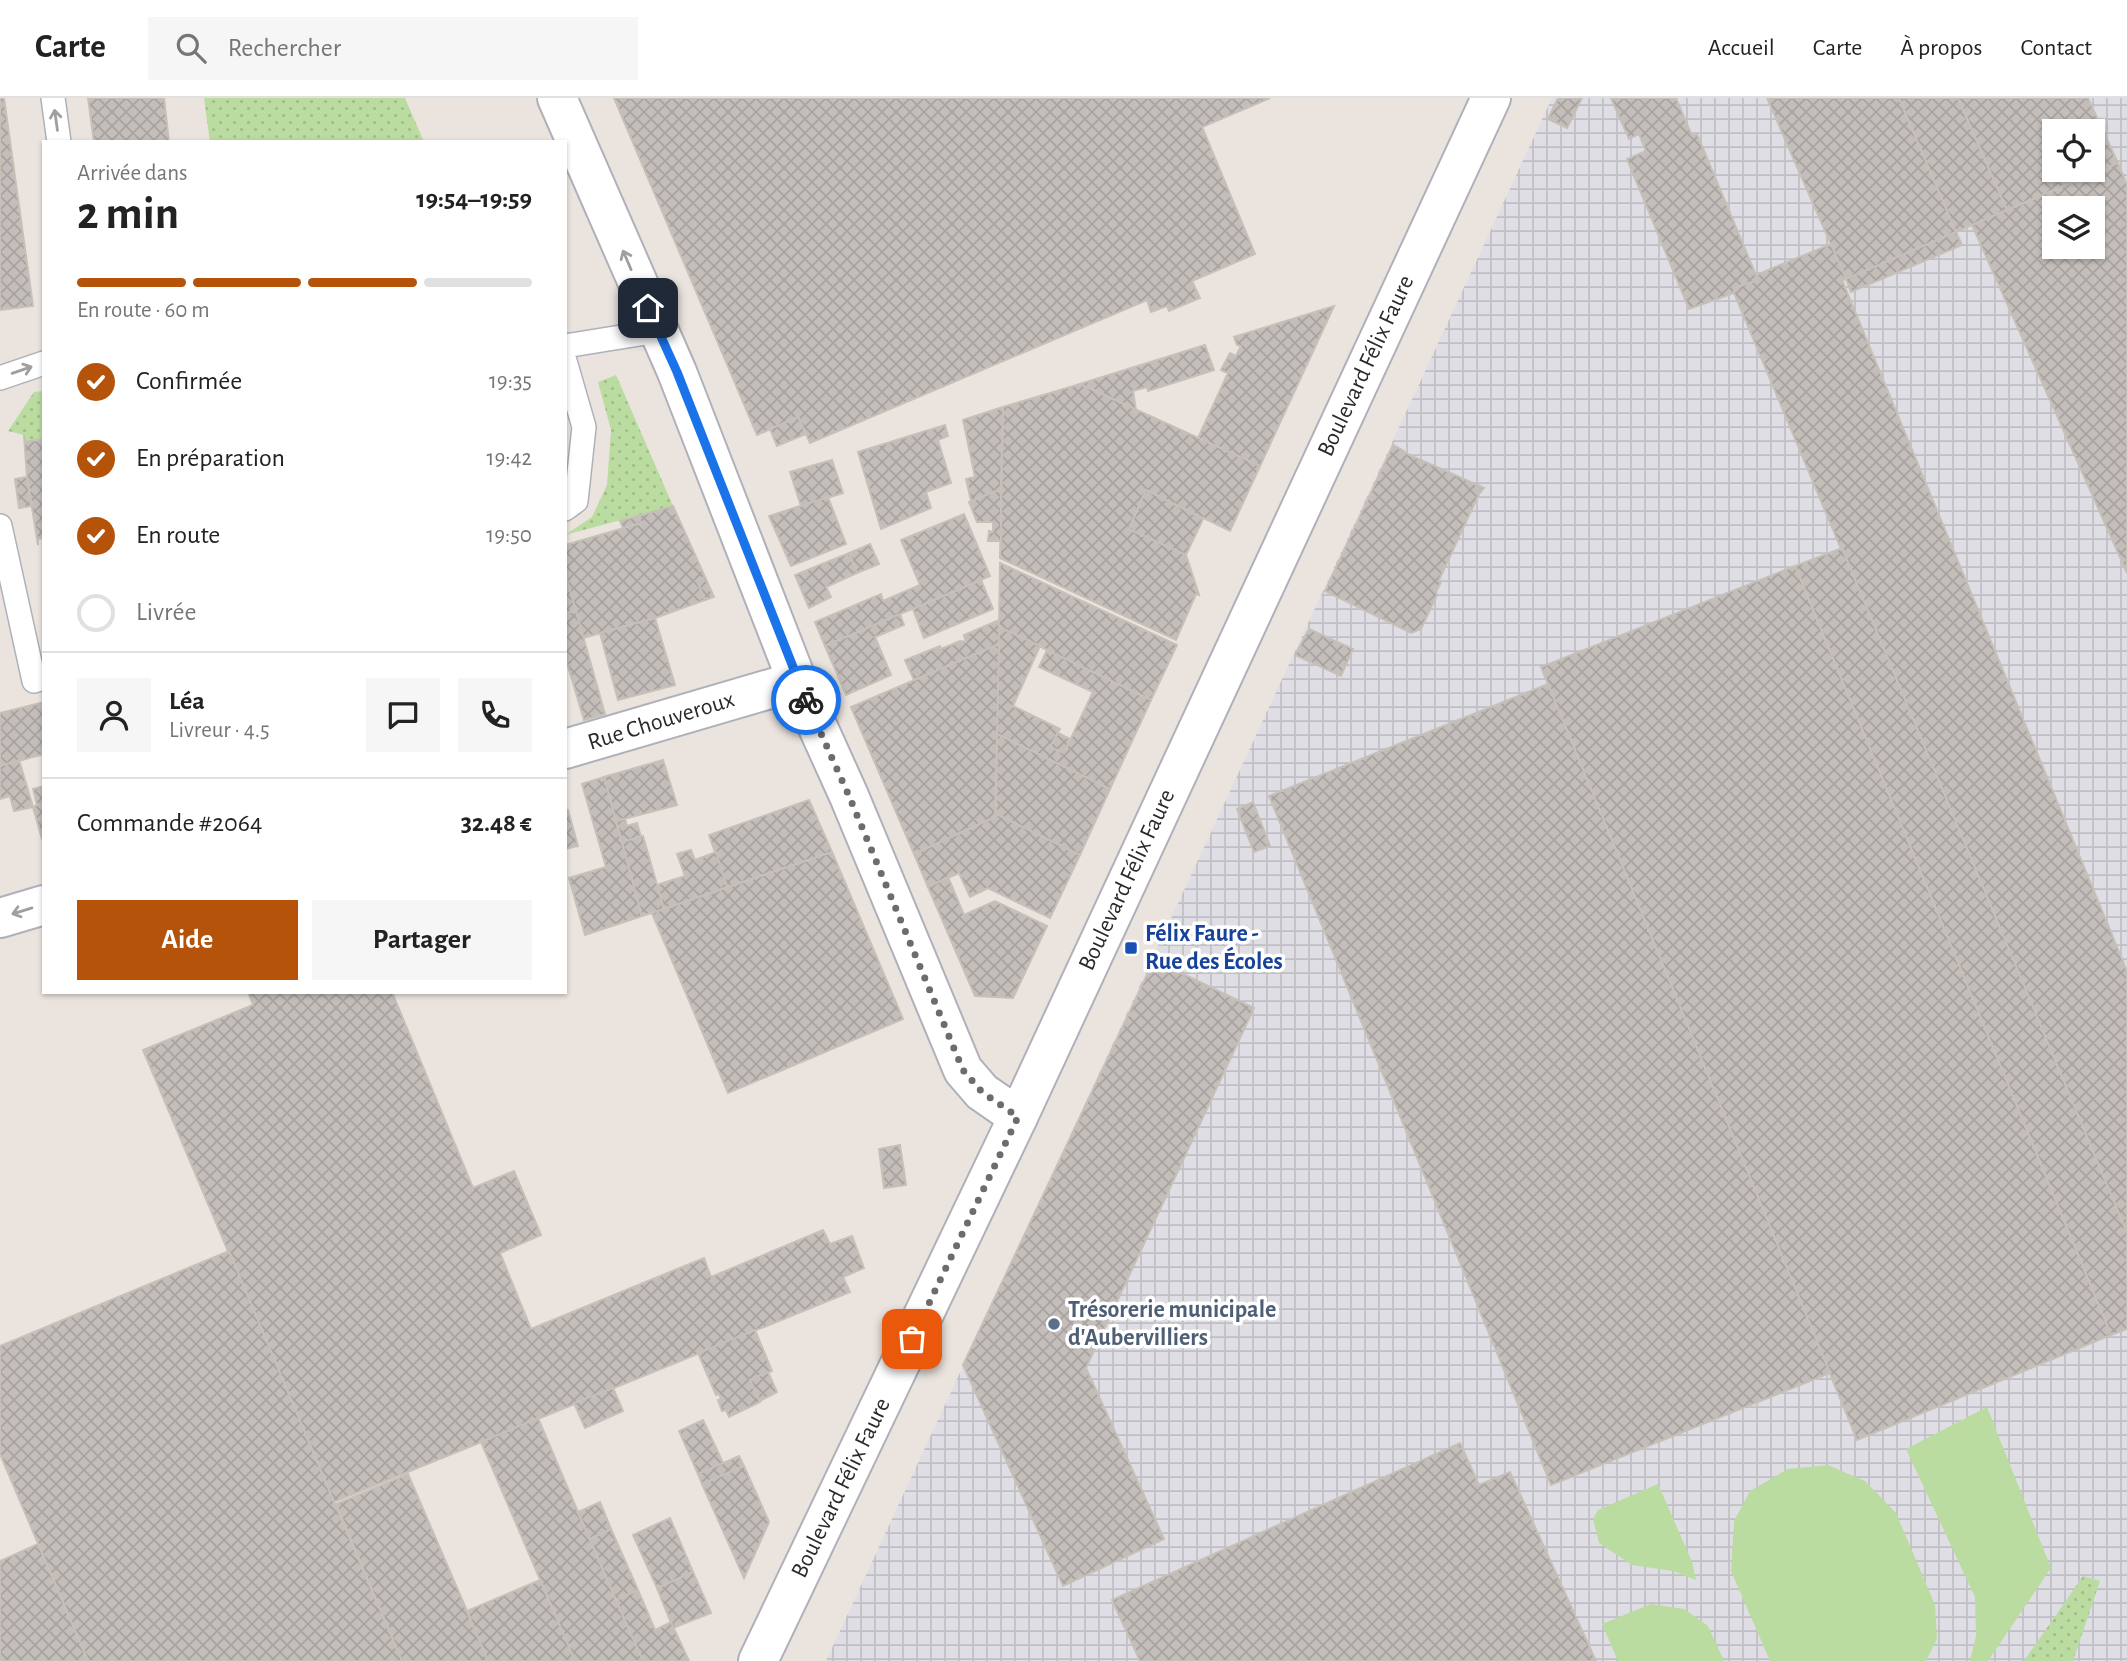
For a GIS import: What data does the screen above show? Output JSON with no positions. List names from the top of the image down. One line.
{"streets":{"main road":["Boulevard Félix Faure","Rue Chouveroux"]},"places":{"transit":["Félix Faure - Rue des Écoles"],"other":["Trésorerie municipale d'Aubervilliers"]},"page":{"header":"Carte","search":"Rechercher","nav":["Accueil","Carte","À propos","Contact"],"heading":["2 min","Arrivée dans","19:54–19:59"],"panel":["Léa","Livreur · 4.5","Commande #2064","32.48 €"],"bar":"En route · 60 m","list":[["Confirmée","19:35"],["En préparation","19:42"],["En route","19:50"],"Livrée"],"buttons":["Aide","Partager"]}}
